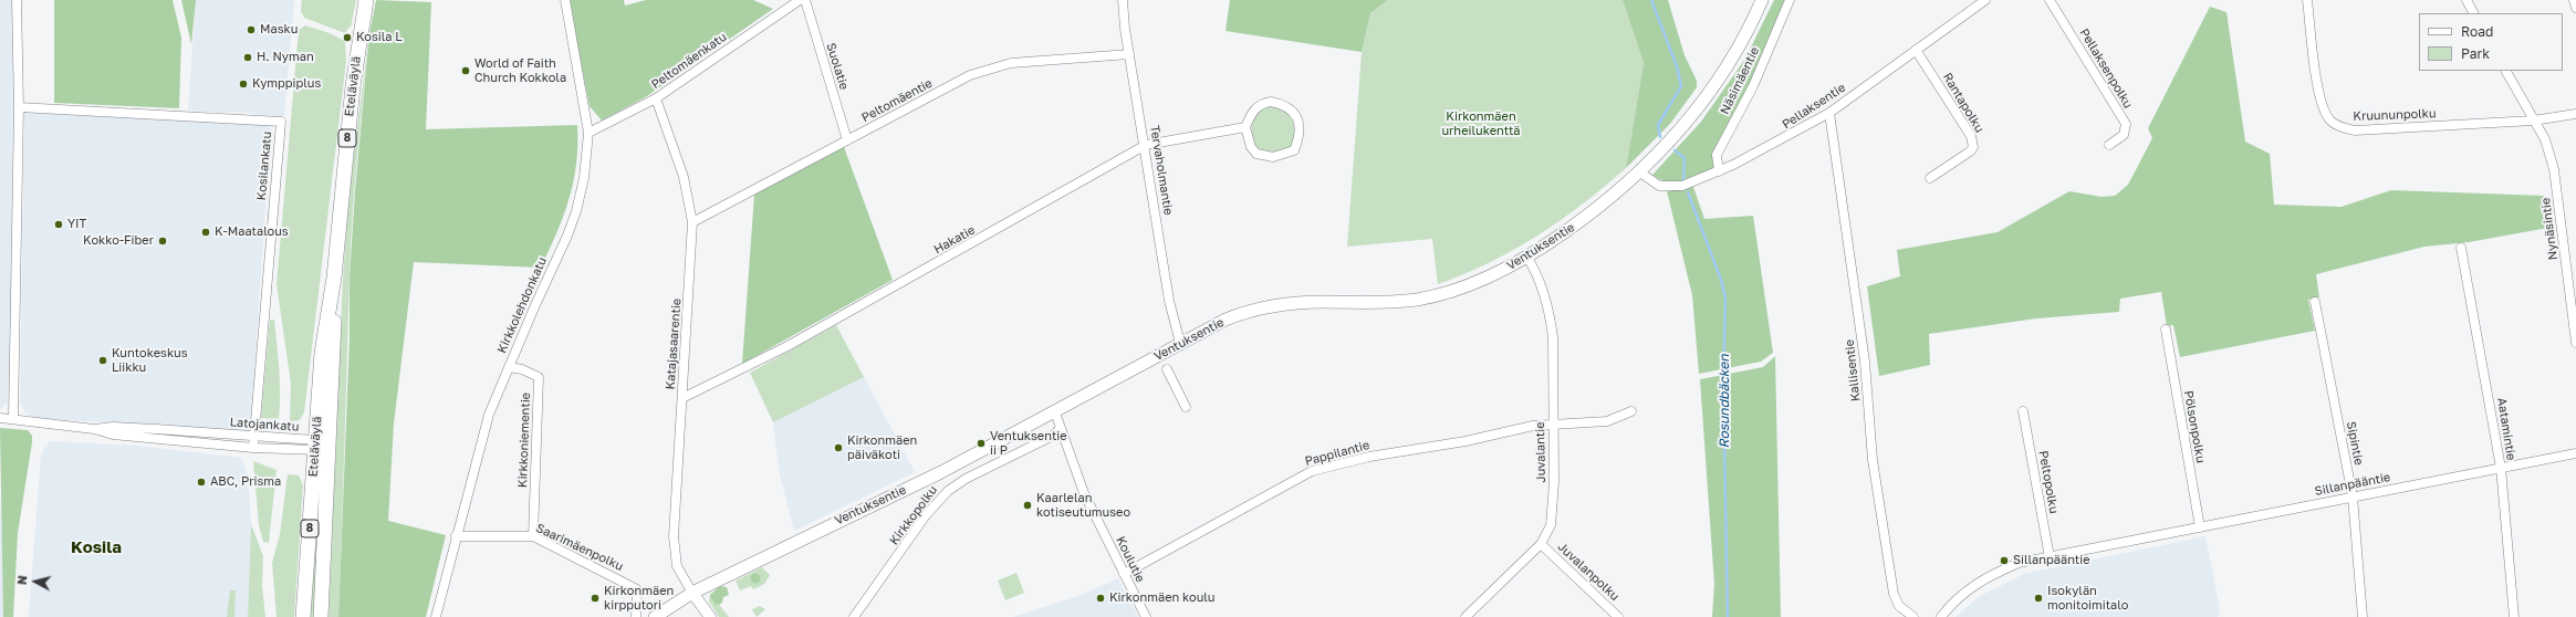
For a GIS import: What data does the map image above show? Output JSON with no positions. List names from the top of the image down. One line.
{"streets":{"highway":["Eteläväylä","8"],"main road":["Ventuksentie"],"street":["Peltomäenkatu","Suolatie","Pellaksenpolku","Näsimäentie","Peltomäentie","Rantapolku","Pellaksentie","Kruununpolku","Kosilankatu","Tervaholmantie","Nynäsintie","Hakatie","Kirkkolehdonkatu","Katajasaarentie","Kallisentie","Latojankatu","Pölsonpolku","Aatamintie","Kirkkoniementie","Sipintie","Juvalantie","Pappilantie","Peltopolku","Sillanpääntie","Kirkkopolku","Saarimäenpolku","Koulutie","Juvalanpolku"]},"crossings":[["Peltomäenkatu","Kirkkolehdonkatu"],["Peltomäenkatu","Katajasaarentie"],["Suolatie","Peltomäentie"],["Näsimäentie","Pellaksentie"],["Eteläväylä","Latojankatu"],["Peltomäentie","Tervaholmantie"],["Peltomäentie","Katajasaarentie"],["Rantapolku","Pellaksentie"],["Pellaksentie","Ventuksentie"],["Pellaksentie","Kallisentie"],["Kruununpolku","Nynäsintie"],["Kosilankatu","Latojankatu"],["Tervaholmantie","Hakatie"],["Tervaholmantie","Ventuksentie"],["Hakatie","Katajasaarentie"],["Ventuksentie","Katajasaarentie"],["Ventuksentie","Juvalantie"],["Ventuksentie","Koulutie"],["Kirkkolehdonkatu","Kirkkoniementie"],["Kirkkolehdonkatu","Saarimäenpolku"],["Pölsonpolku","Sillanpääntie"],["Aatamintie","Sillanpääntie"],["Kirkkoniementie","Saarimäenpolku"],["Sipintie","Sillanpääntie"],["Juvalantie","Pappilantie"],["Juvalantie","Juvalanpolku"],["Pappilantie","Koulutie"],["Peltopolku","Sillanpääntie"],["Kirkkopolku","Koulutie"]],"districts":["Kosila"],"water":["Rosundbäcken"],"parks":["Kirkonmäen urheilukenttä"],"places":["Masku","Kosila L","H. Nyman","World of Faith Church Kokkola","Kymppiplus","YIT","K-Maatalous","Kokko-Fiber","Kuntokeskus Liikku","Ventuksentie ii P","Kirkonmäen päiväkoti","ABC, Prisma","Kaarlelan kotiseutumuseo","Sillanpääntie","Kirkonmäen kirpputori","Kirkonmäen koulu","Isokylän monitoimitalo"],"legend":["Road","Park"],"north":"left"}
